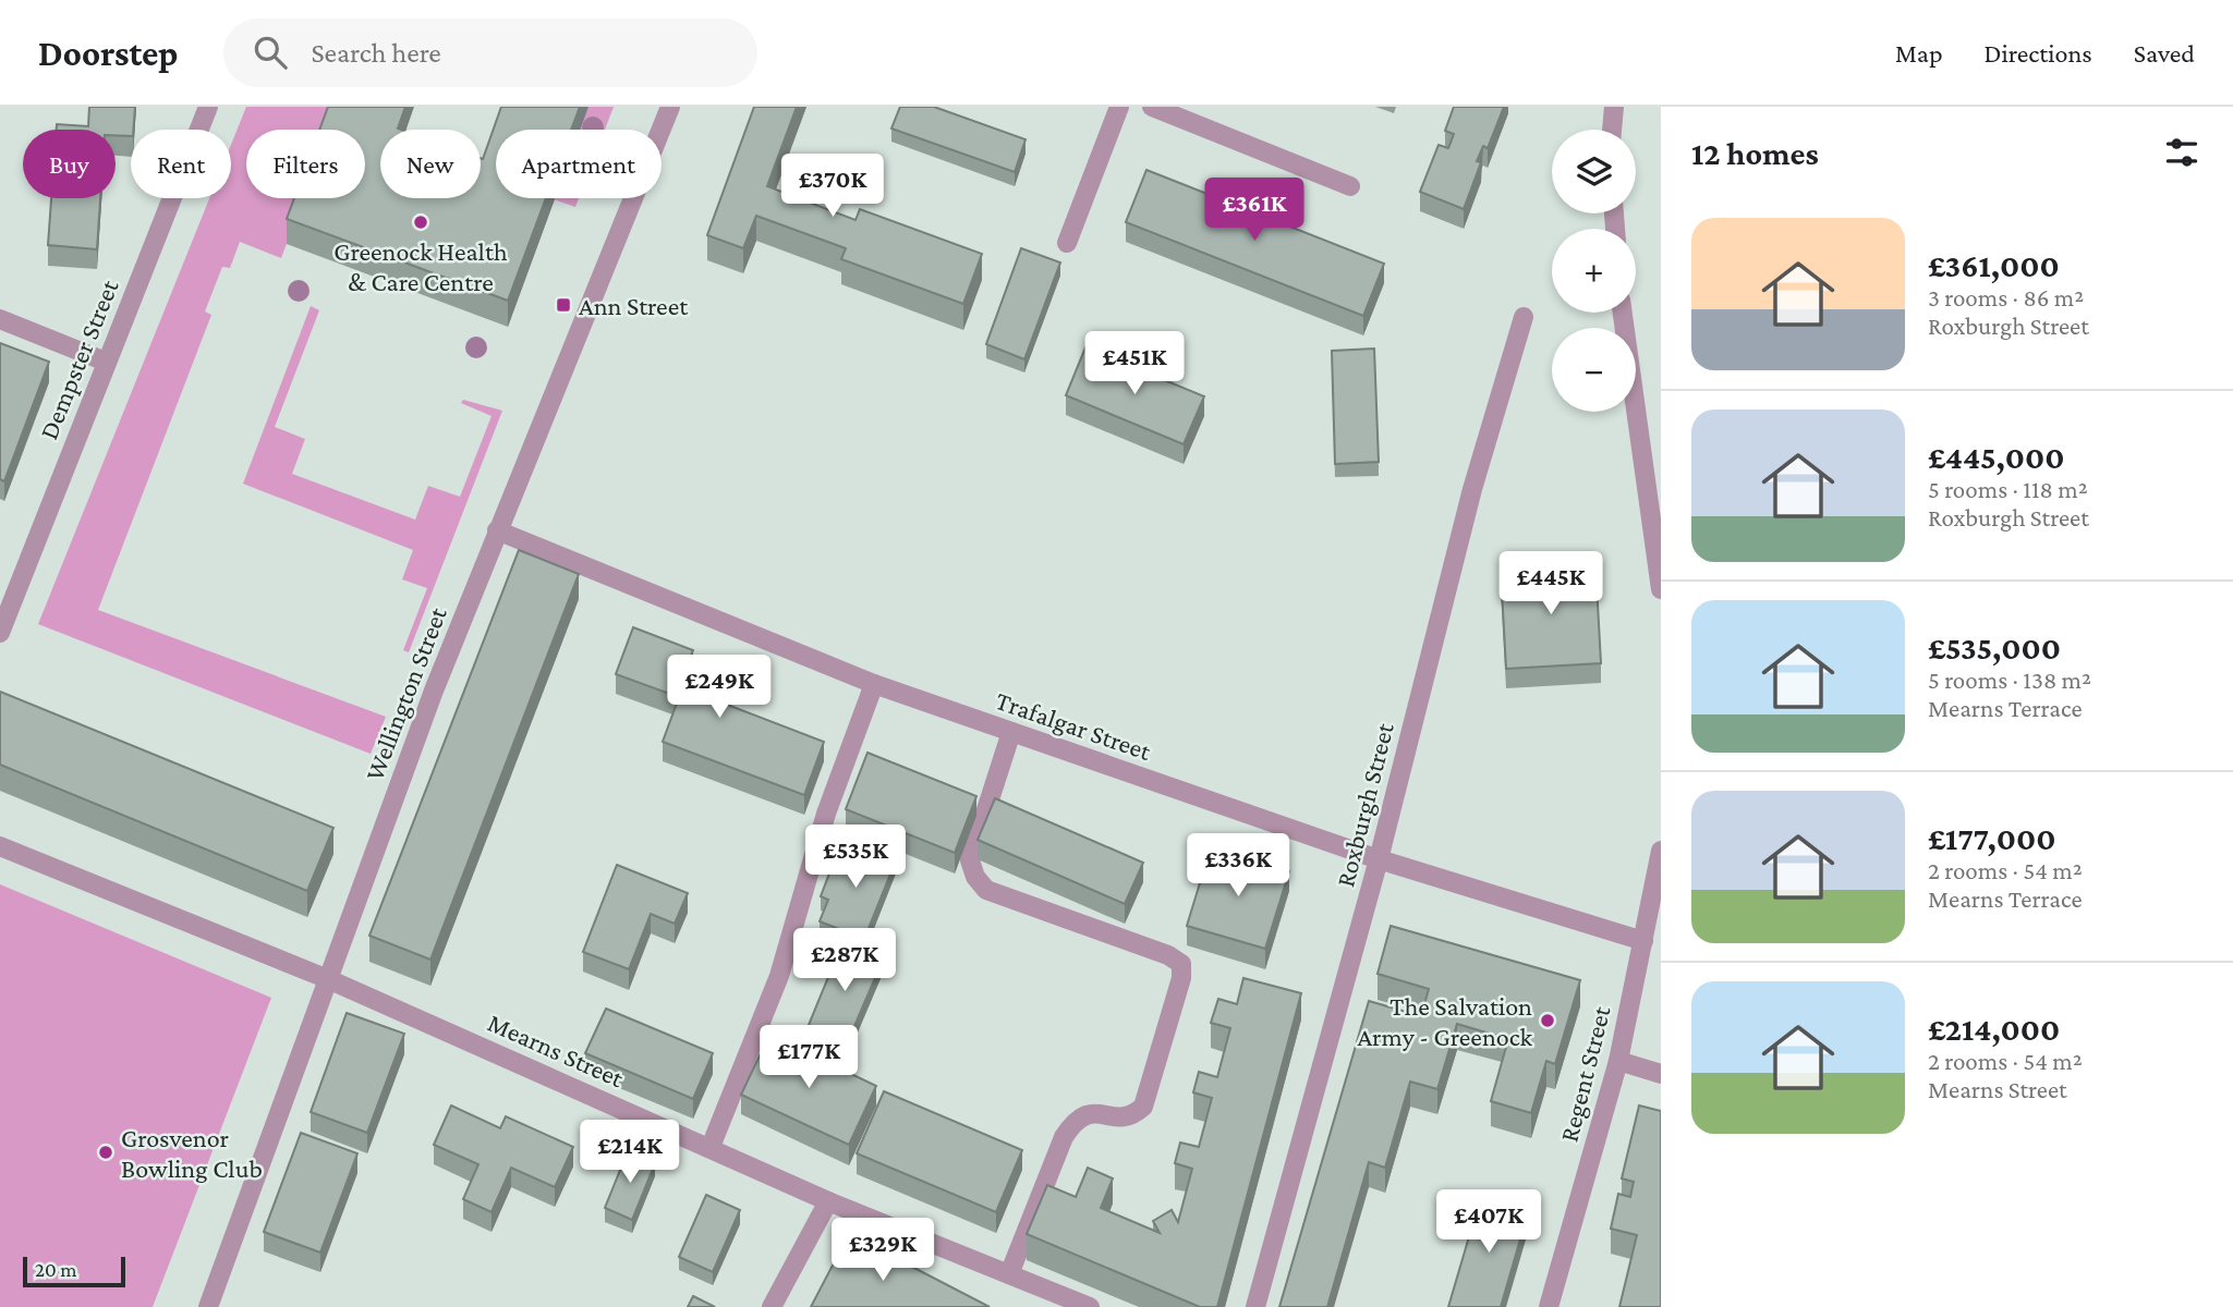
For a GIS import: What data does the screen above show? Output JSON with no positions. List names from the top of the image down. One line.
{"streets":{"street":["Dempster Street","Wellington Street","Trafalgar Street","Roxburgh Street","Mearns Street","Regent Street"]},"crossings":[["Wellington Street","Trafalgar Street"],["Wellington Street","Mearns Street"],["Trafalgar Street","Roxburgh Street"],["Trafalgar Street","Regent Street"]],"places":{"other":["Greenock Health & Care Centre","The Salvation Army - Greenock","Grosvenor Bowling Club"],"transit":["Ann Street"]},"scale_bar":"20 m","page":{"header":"Doorstep","search":"Search here","nav":["Map","Directions","Saved"],"heading":"12 homes","map_buttons":["+","−"],"chip":["Buy","Rent","Filters","New","Apartment"],"price":["£370K","£361K","£451K","£445K","£249K","£535K","£336K","£287K","£177K","£214K","£407K","£329K"],"list":[{"name":"£361,000","note":"3 rooms · 86 m² · Roxburgh Street"},{"name":"£445,000","note":"5 rooms · 118 m² · Roxburgh Street"},{"name":"£535,000","note":"5 rooms · 138 m² · Mearns Terrace"},{"name":"£177,000","note":"2 rooms · 54 m² · Mearns Terrace"},{"name":"£214,000","note":"2 rooms · 54 m² · Mearns Street"}],"scale":"20 m"}}
